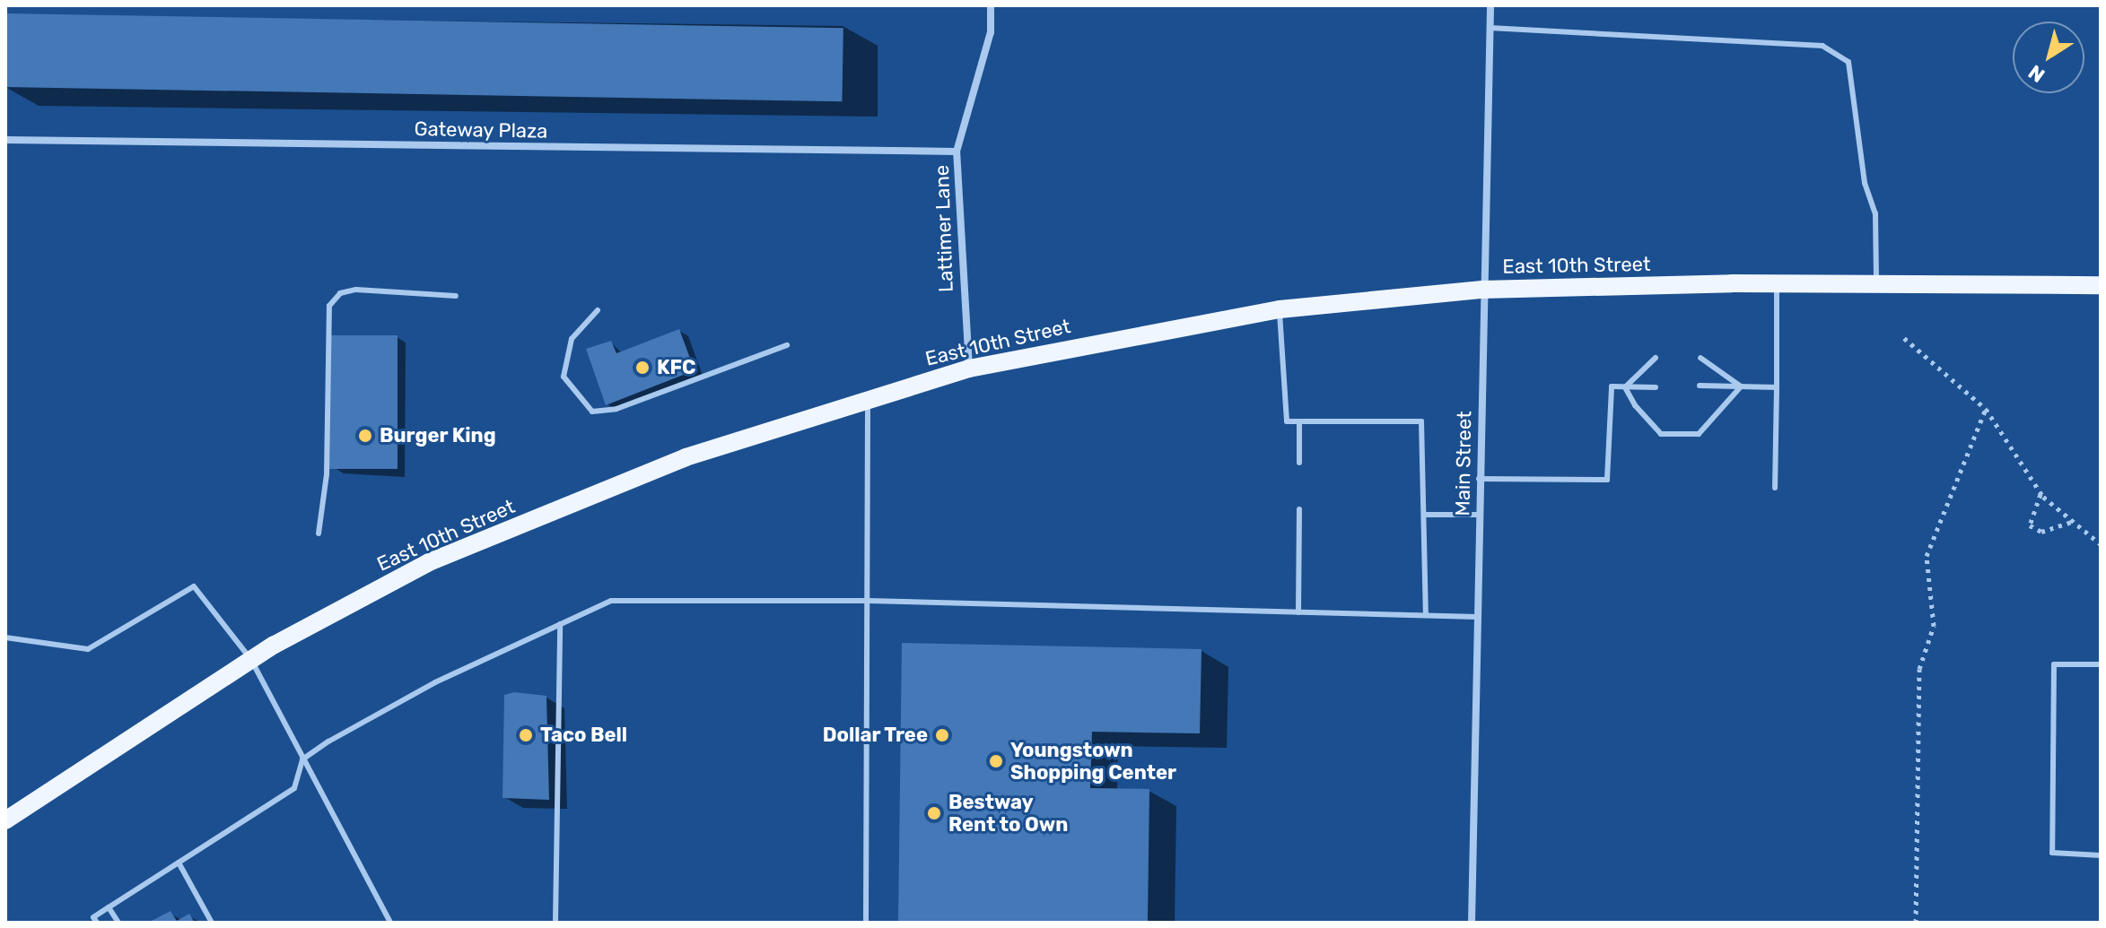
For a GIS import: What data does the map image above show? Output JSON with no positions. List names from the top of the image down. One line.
{"streets":{"main road":["East 10th Street"],"street":["Gateway Plaza","Lattimer Lane","Main Street"]},"crossings":[["Gateway Plaza","Lattimer Lane"],["Lattimer Lane","East 10th Street"],["East 10th Street","Main Street"]],"places":["KFC","Burger King","Taco Bell","Dollar Tree","Youngstown Shopping Center","Bestway Rent to Own"],"north":"bottom left"}
